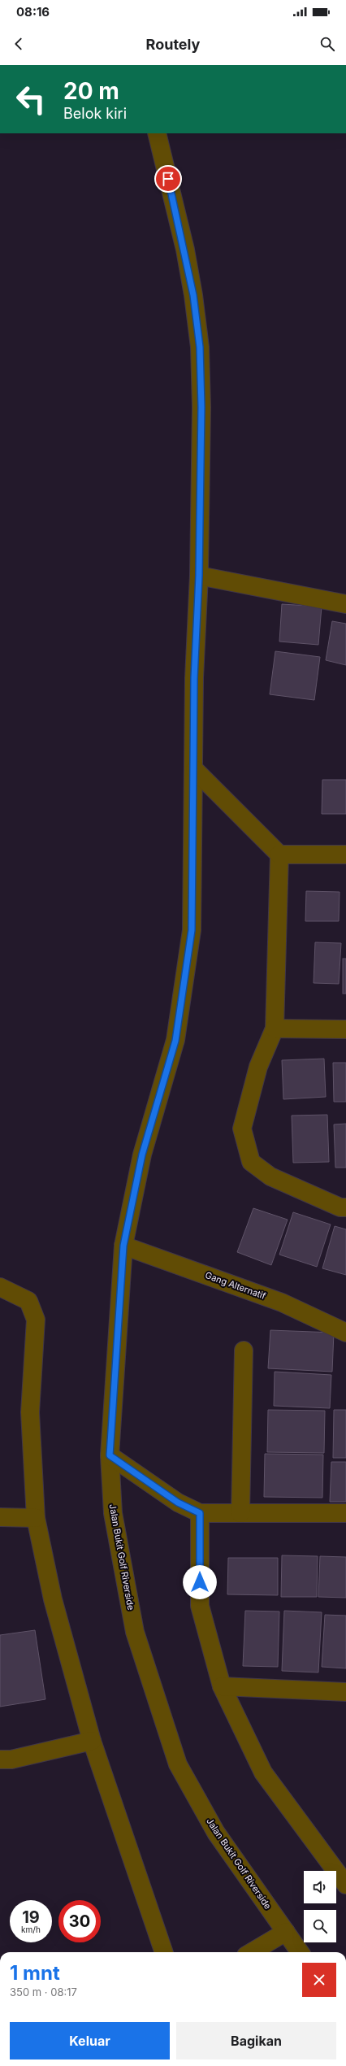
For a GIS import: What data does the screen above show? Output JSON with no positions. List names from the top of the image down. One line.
{"streets":{"street":["Gang Alternatif","Jalan Bukit Golf Riverside"]},"crossings":[["Gang Alternatif","Jalan Bukit Golf Riverside"]],"page":{"status":"08:16","header":"Routely","turn":["20 m","Belok kiri"],"speed":"19 km/h","limit":"30","heading":["1 mnt","350 m · 08:17"],"buttons":["Keluar","Bagikan"]}}
